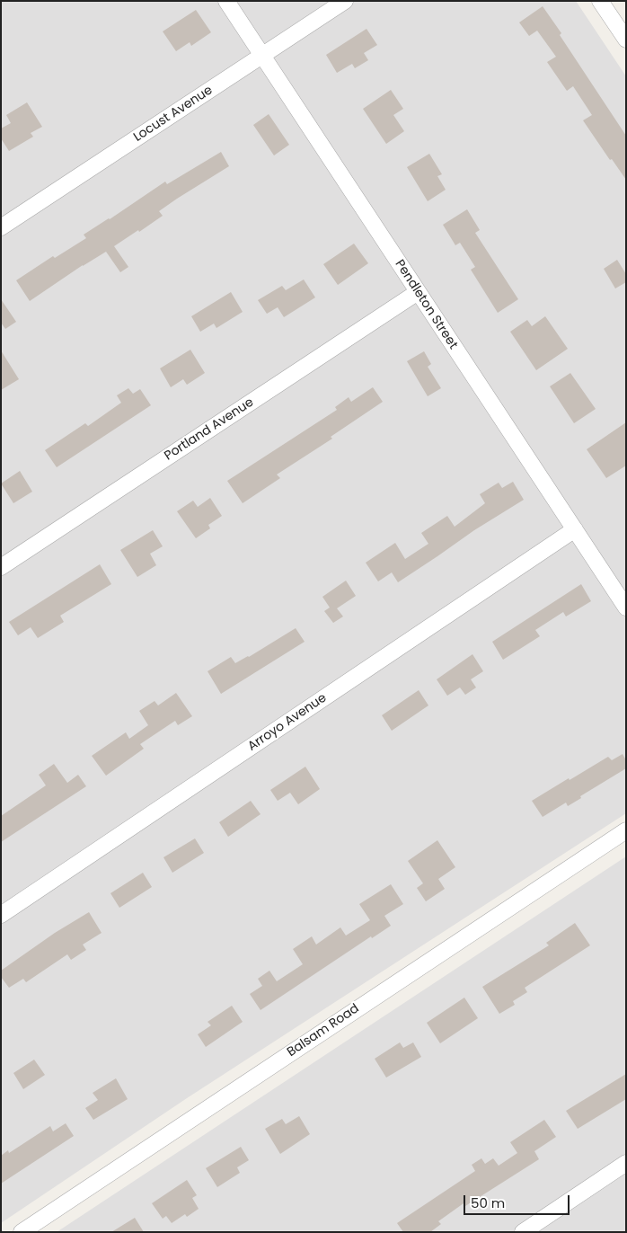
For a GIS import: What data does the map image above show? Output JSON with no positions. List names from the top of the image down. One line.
{"streets":{"street":["Locust Avenue","Pendleton Street","Portland Avenue","Arroyo Avenue","Balsam Road"]},"crossings":[["Locust Avenue","Pendleton Street"],["Pendleton Street","Portland Avenue"],["Pendleton Street","Arroyo Avenue"]],"scale_bar":"50 m"}
